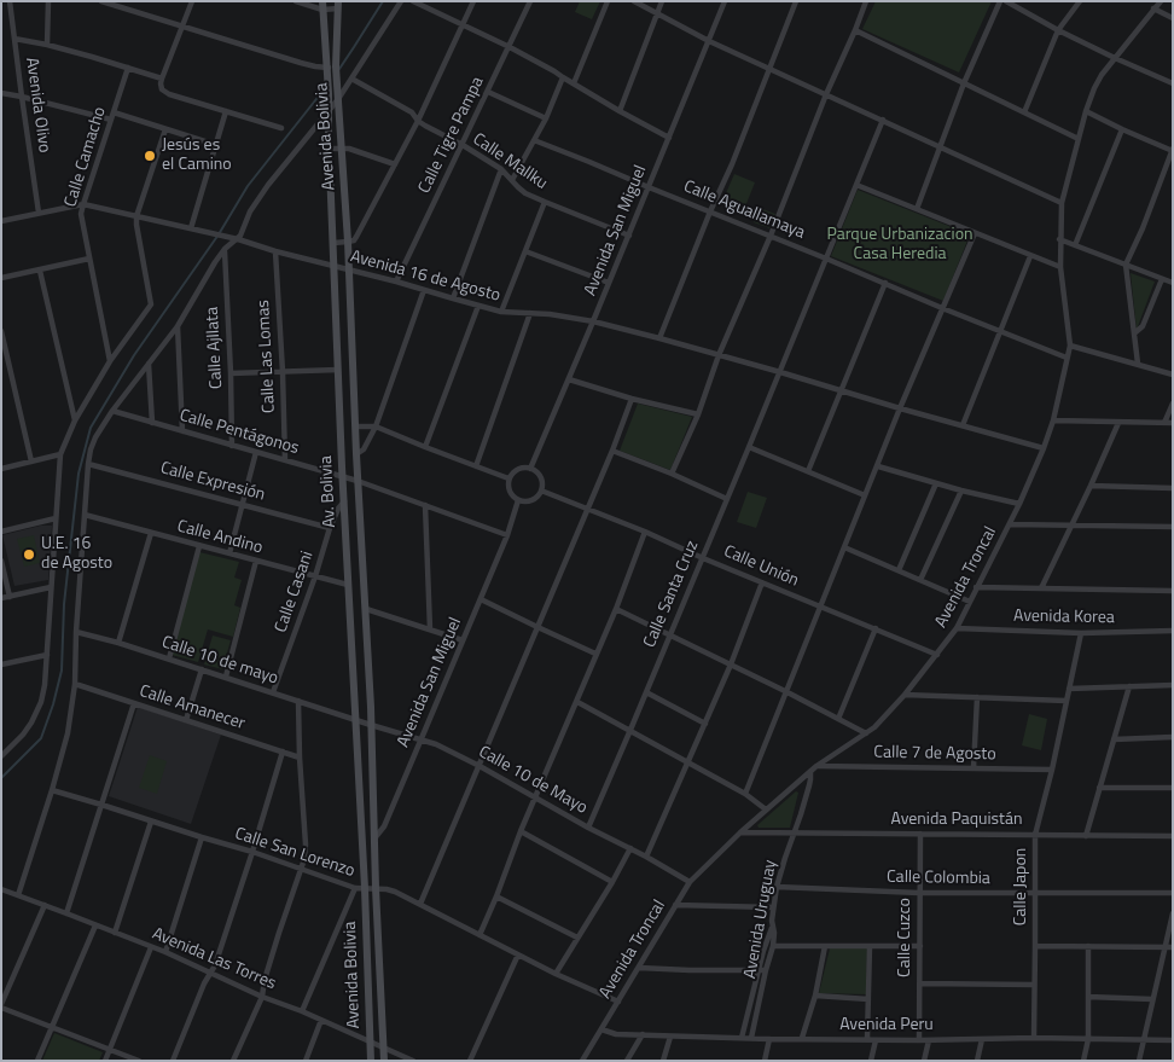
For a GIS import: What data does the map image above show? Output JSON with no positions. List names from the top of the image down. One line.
{"streets":{"street":["Avenida Olivo","Calle Tigre Pampa","Avenida Bolivia","Calle Camacho","Calle Mallku","Calle Aguallamaya","Avenida San Miguel","Avenida 16 de Agosto","Calle Ajllata","Calle Las Lomas","Calle Pentágonos","Calle Expresión","Av. Bolivia","Calle Andino","Calle Unión","Avenida Troncal","Calle Casani","Calle Santa Cruz","Avenida Korea","Calle 10 de mayo","Calle Amanecer","Calle 7 de Agosto","Calle 10 de Mayo","Avenida Paquistán","Calle San Lorenzo","Calle Colombia","Calle Japon","Avenida Uruguay","Calle Cuzco","Avenida Las Torres","Avenida Peru"]},"crossings":[["Avenida Olivo","Avenida 16 de Agosto"],["Calle Tigre Pampa","Calle Mallku"],["Calle Tigre Pampa","Avenida 16 de Agosto"],["Avenida Bolivia","Avenida 16 de Agosto"],["Avenida Bolivia","Av. Bolivia"],["Avenida Bolivia","Calle San Lorenzo"],["Avenida Bolivia","Avenida Las Torres"],["Calle Camacho","Avenida 16 de Agosto"],["Calle Mallku","Avenida San Miguel"],["Calle Aguallamaya","Avenida San Miguel"],["Calle Aguallamaya","Avenida Troncal"],["Calle Aguallamaya","Calle Santa Cruz"],["Avenida San Miguel","Avenida 16 de Agosto"],["Avenida San Miguel","Calle Pentágonos"],["Avenida San Miguel","Av. Bolivia"],["Avenida San Miguel","Calle Unión"],["Avenida San Miguel","Calle 10 de Mayo"],["Avenida 16 de Agosto","Calle Las Lomas"],["Avenida 16 de Agosto","Av. Bolivia"],["Avenida 16 de Agosto","Avenida Troncal"],["Avenida 16 de Agosto","Calle Santa Cruz"],["Calle Ajllata","Calle Pentágonos"],["Calle Las Lomas","Calle Pentágonos"],["Calle Pentágonos","Av. Bolivia"],["Calle Expresión","Calle Casani"],["Av. Bolivia","Calle Andino"],["Av. Bolivia","Calle Casani"],["Av. Bolivia","Calle 10 de mayo"],["Av. Bolivia","Calle 10 de Mayo"],["Av. Bolivia","Calle San Lorenzo"],["Calle Andino","Calle Casani"],["Calle Unión","Avenida Troncal"],["Calle Unión","Calle Santa Cruz"],["Avenida Troncal","Avenida Korea"],["Avenida Troncal","Calle 7 de Agosto"],["Avenida Troncal","Calle 10 de Mayo"],["Avenida Troncal","Avenida Paquistán"],["Avenida Troncal","Calle San Lorenzo"],["Avenida Troncal","Avenida Uruguay"],["Avenida Troncal","Avenida Peru"],["Calle Casani","Calle 10 de mayo"],["Calle Santa Cruz","Calle 10 de Mayo"],["Avenida Korea","Calle Japon"],["Calle 10 de mayo","Calle 10 de Mayo"],["Calle 7 de Agosto","Calle Japon"],["Avenida Paquistán","Calle Japon"],["Avenida Paquistán","Avenida Uruguay"],["Avenida Paquistán","Calle Cuzco"],["Calle Colombia","Calle Japon"],["Calle Colombia","Avenida Uruguay"],["Calle Colombia","Calle Cuzco"],["Calle Japon","Avenida Peru"],["Avenida Uruguay","Avenida Peru"],["Calle Cuzco","Avenida Peru"]],"parks":["Parque Urbanizacion Casa Heredia"],"places":["Jesús es el Camino","U.E. 16 de Agosto"]}
